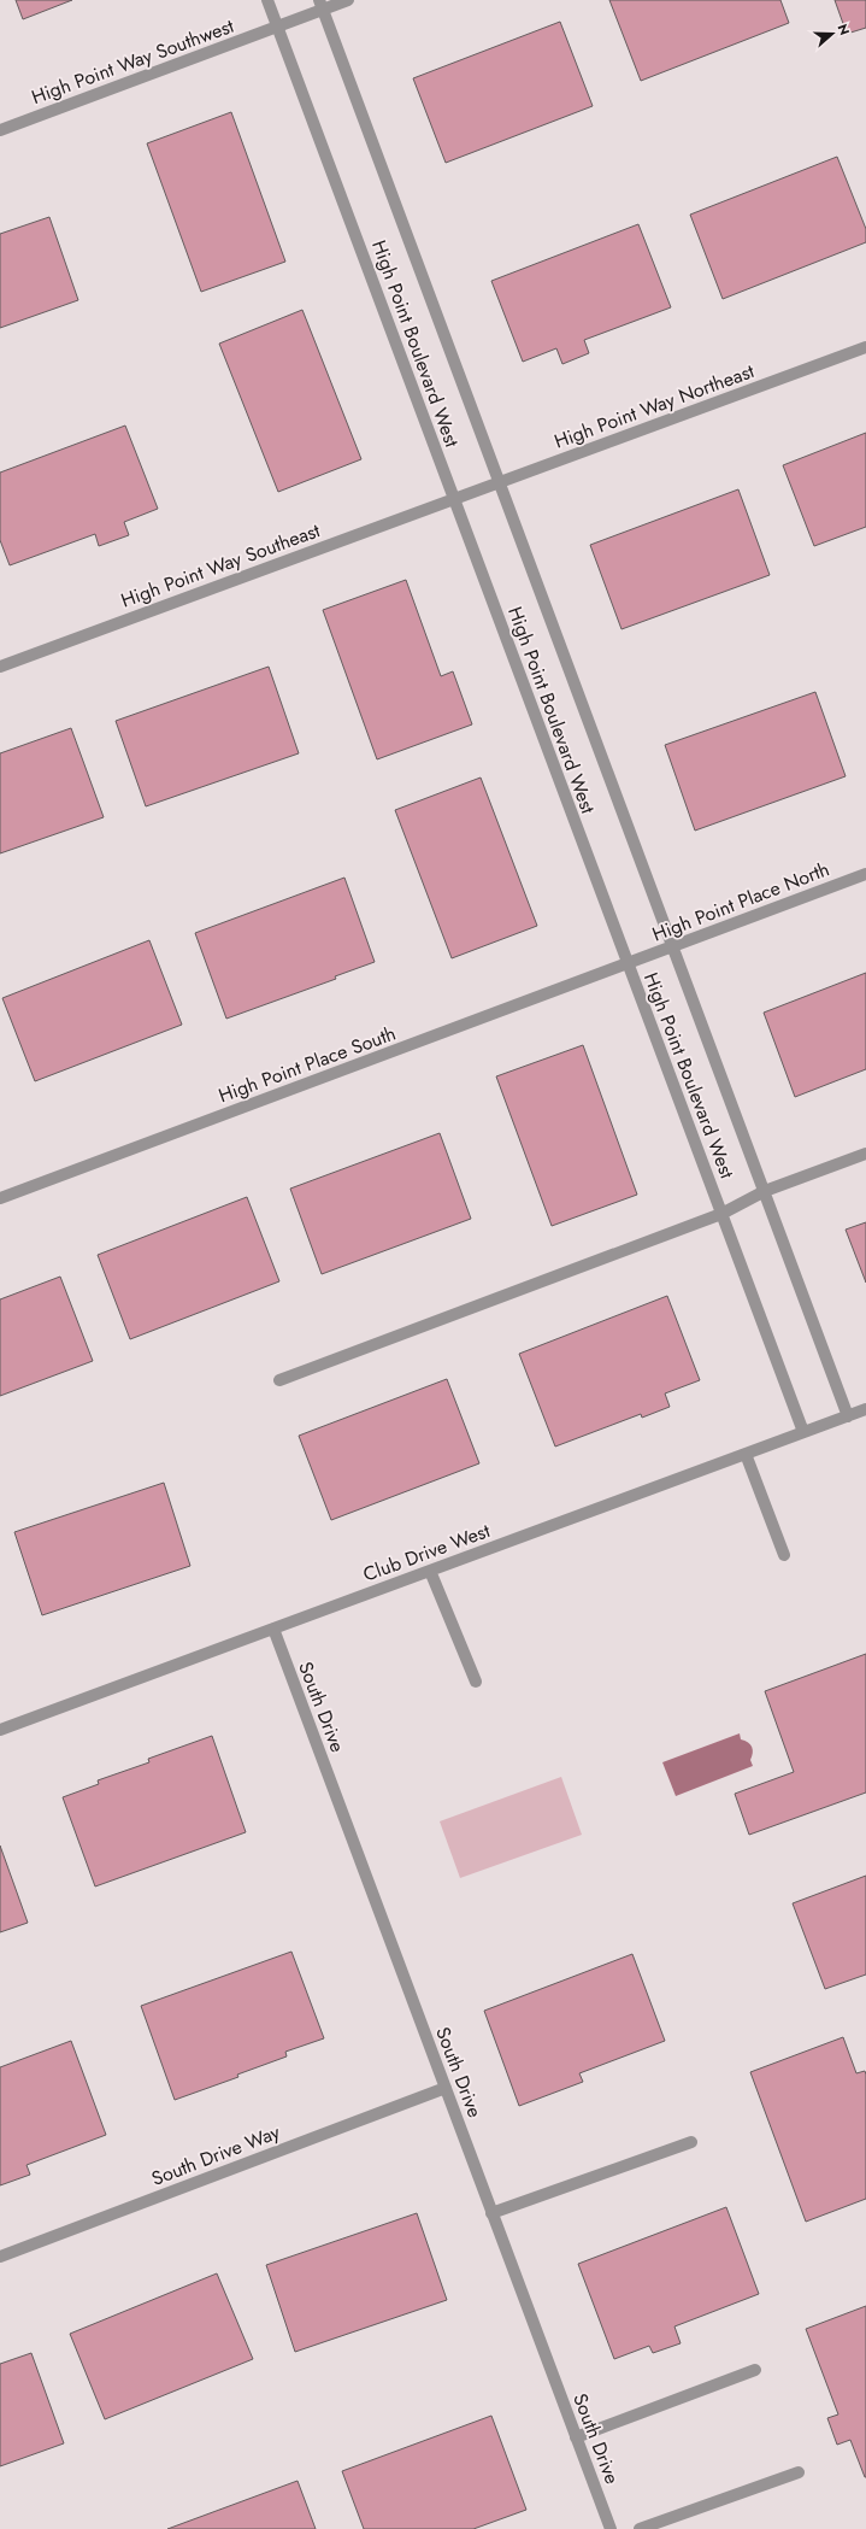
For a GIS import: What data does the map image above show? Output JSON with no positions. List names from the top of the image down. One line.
{"streets":{"street":["High Point Way Southwest","High Point Boulevard West","High Point Way Northeast","High Point Way Southeast","High Point Place North","High Point Place South","Club Drive West","South Drive","South Drive Way"]},"crossings":[["High Point Way Southwest","High Point Boulevard West"],["High Point Boulevard West","High Point Way Northeast"],["High Point Boulevard West","High Point Way Southeast"],["High Point Boulevard West","High Point Place North"],["High Point Boulevard West","High Point Place South"],["High Point Boulevard West","Club Drive West"],["High Point Way Northeast","High Point Way Southeast"],["High Point Place North","High Point Place South"],["Club Drive West","South Drive"],["South Drive","South Drive Way"]],"north":"right"}
